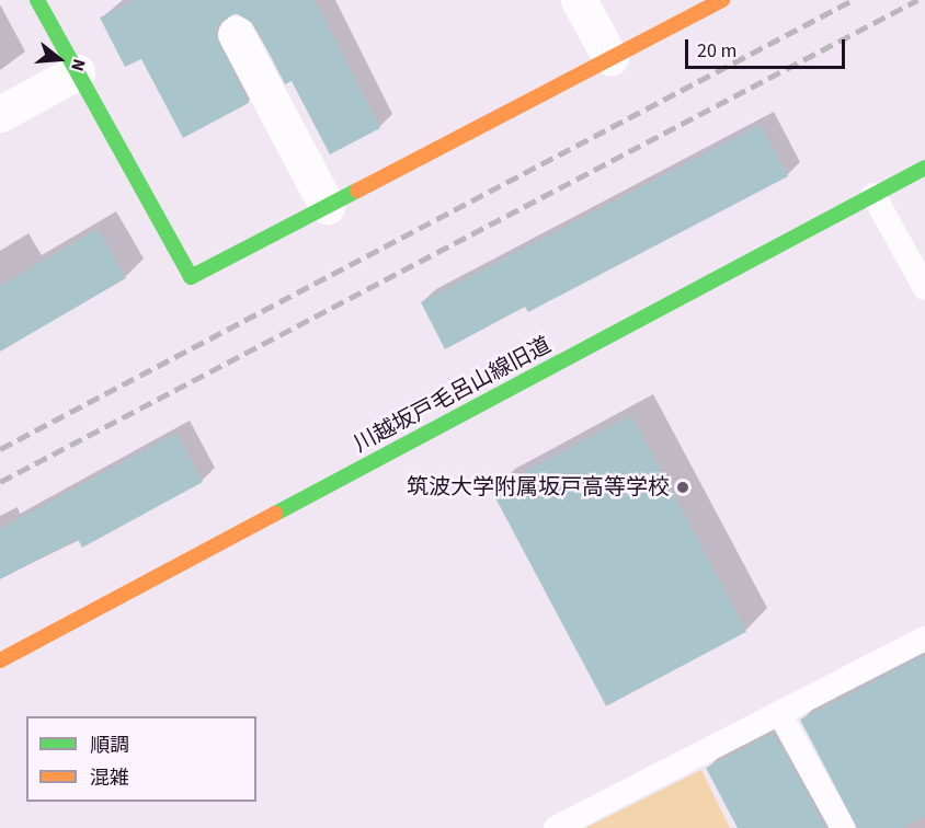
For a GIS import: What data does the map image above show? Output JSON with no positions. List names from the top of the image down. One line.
{"streets":{"street":["川越坂戸毛呂山線旧道"]},"places":["筑波大学附属坂戸高等学校"],"legend":["順調","混雑"],"scale_bar":"20 m","north":"right"}
